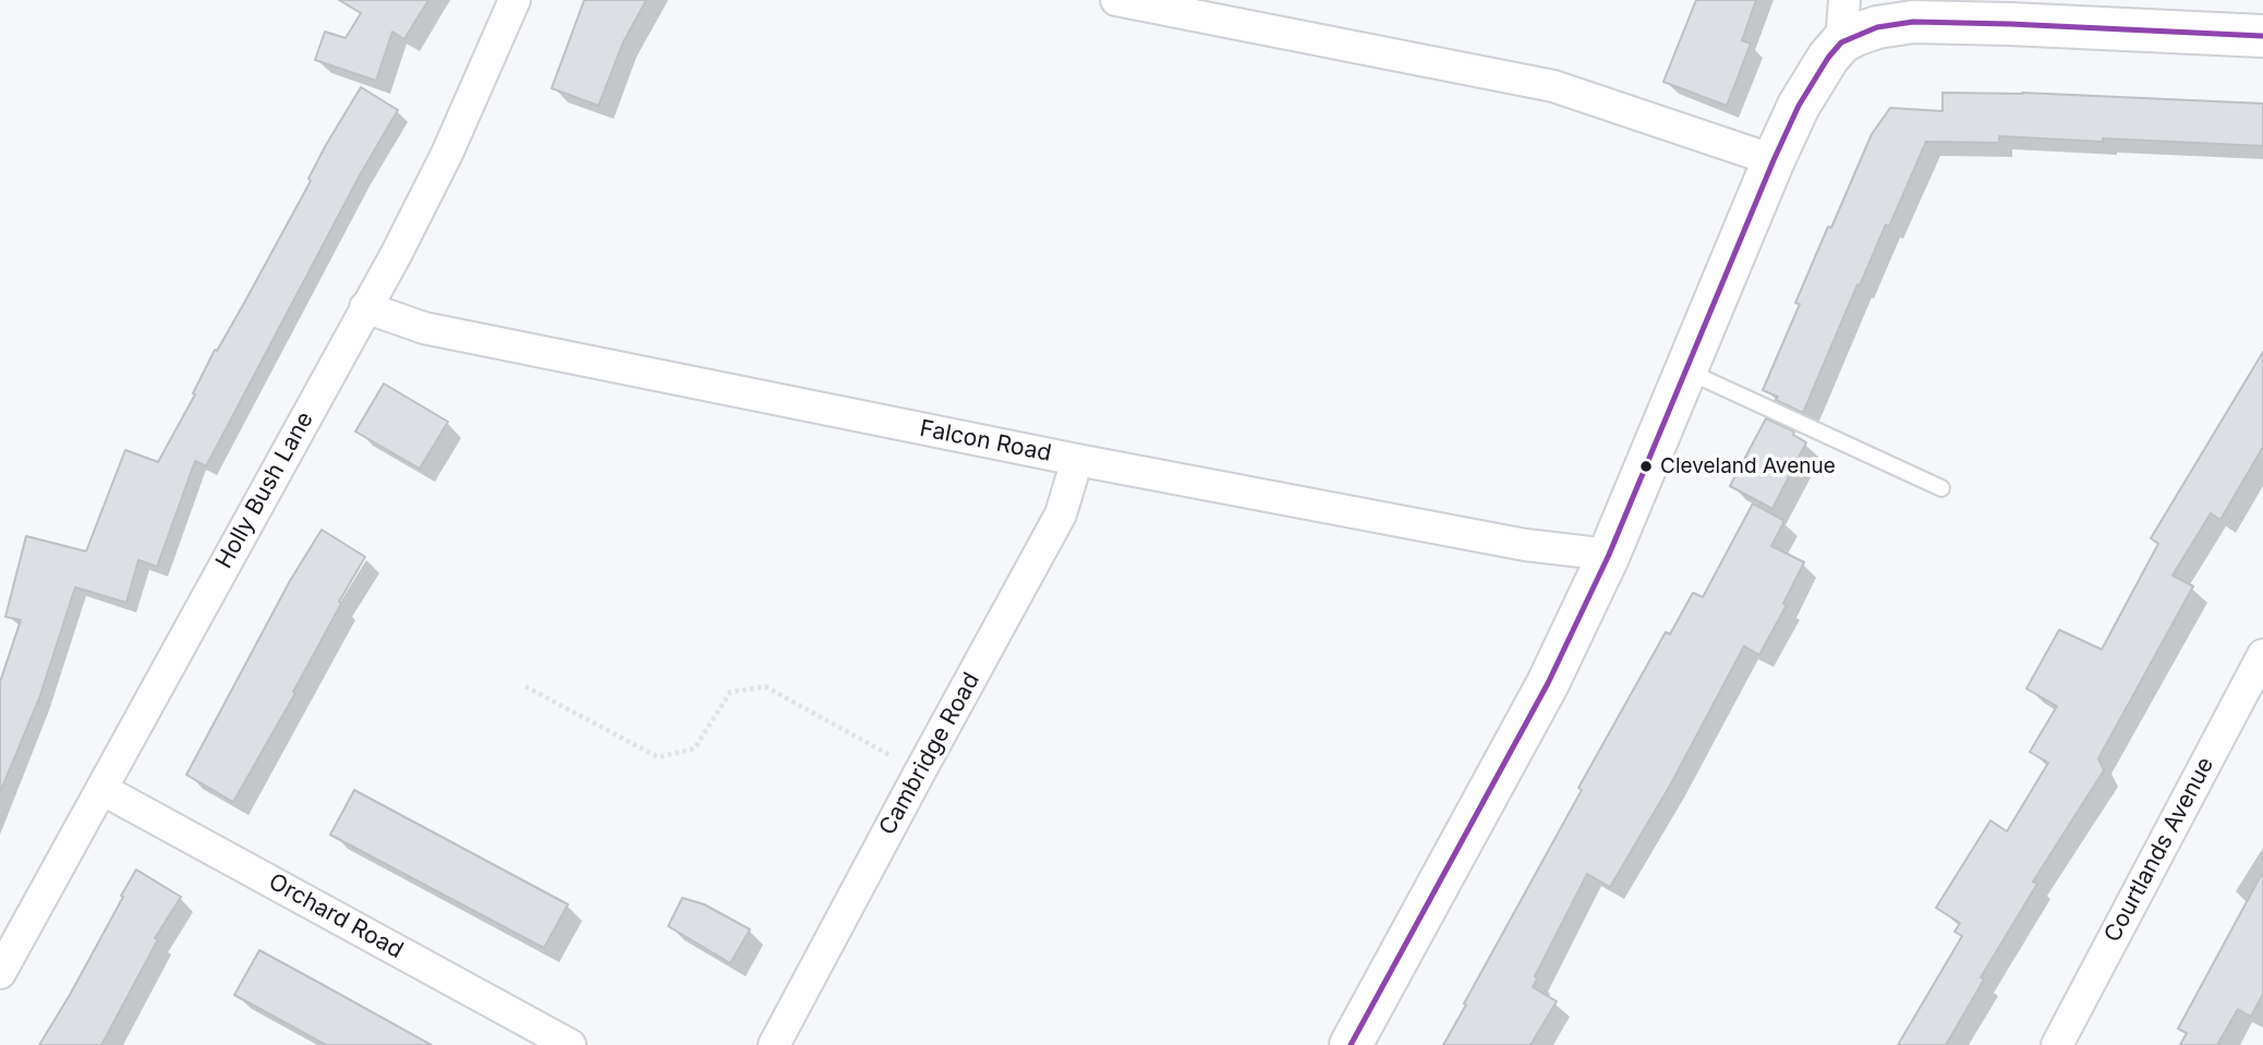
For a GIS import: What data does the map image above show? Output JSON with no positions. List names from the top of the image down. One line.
{"streets":{"street":["Falcon Road","Holly Bush Lane","Cambridge Road","Courtlands Avenue","Orchard Road"]},"crossings":[["Falcon Road","Holly Bush Lane"],["Falcon Road","Cambridge Road"],["Holly Bush Lane","Orchard Road"]],"places":["Cleveland Avenue"]}
